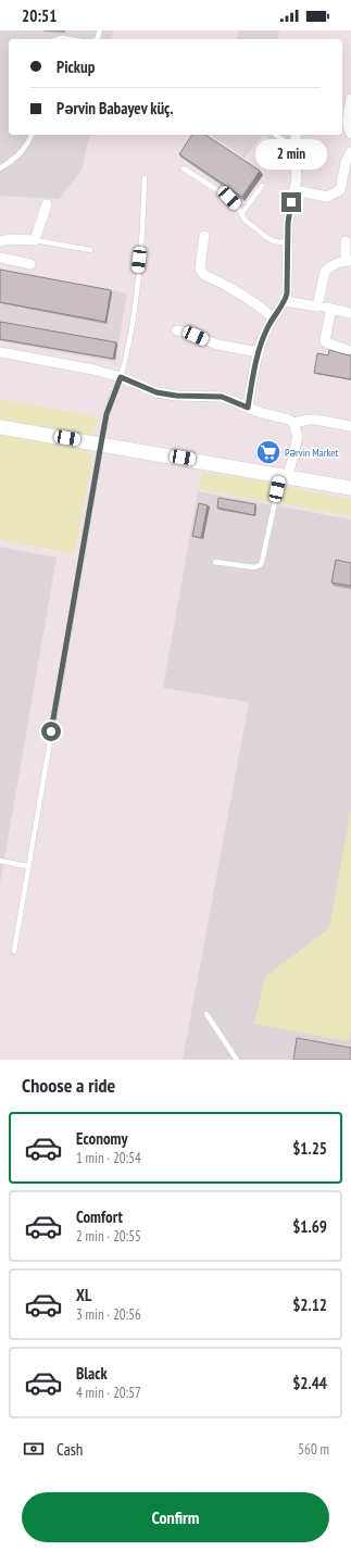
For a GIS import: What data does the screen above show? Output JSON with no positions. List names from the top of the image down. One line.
{"places":{"supermarket":["Pərvin Market"]},"page":{"status":"20:51","banner":["Pickup","Pərvin Babayev küç."],"bubble":"2 min","heading":"Choose a ride","list":[{"name":"Economy","note":"1 min · 20:54","value":"$1.25"},{"name":"Comfort","note":"2 min · 20:55","value":"$1.69"},{"name":"XL","note":"3 min · 20:56","value":"$2.12"},{"name":"Black","note":"4 min · 20:57","value":"$2.44"}],"pay":["Cash","560 m"],"buttons":"Confirm"}}
